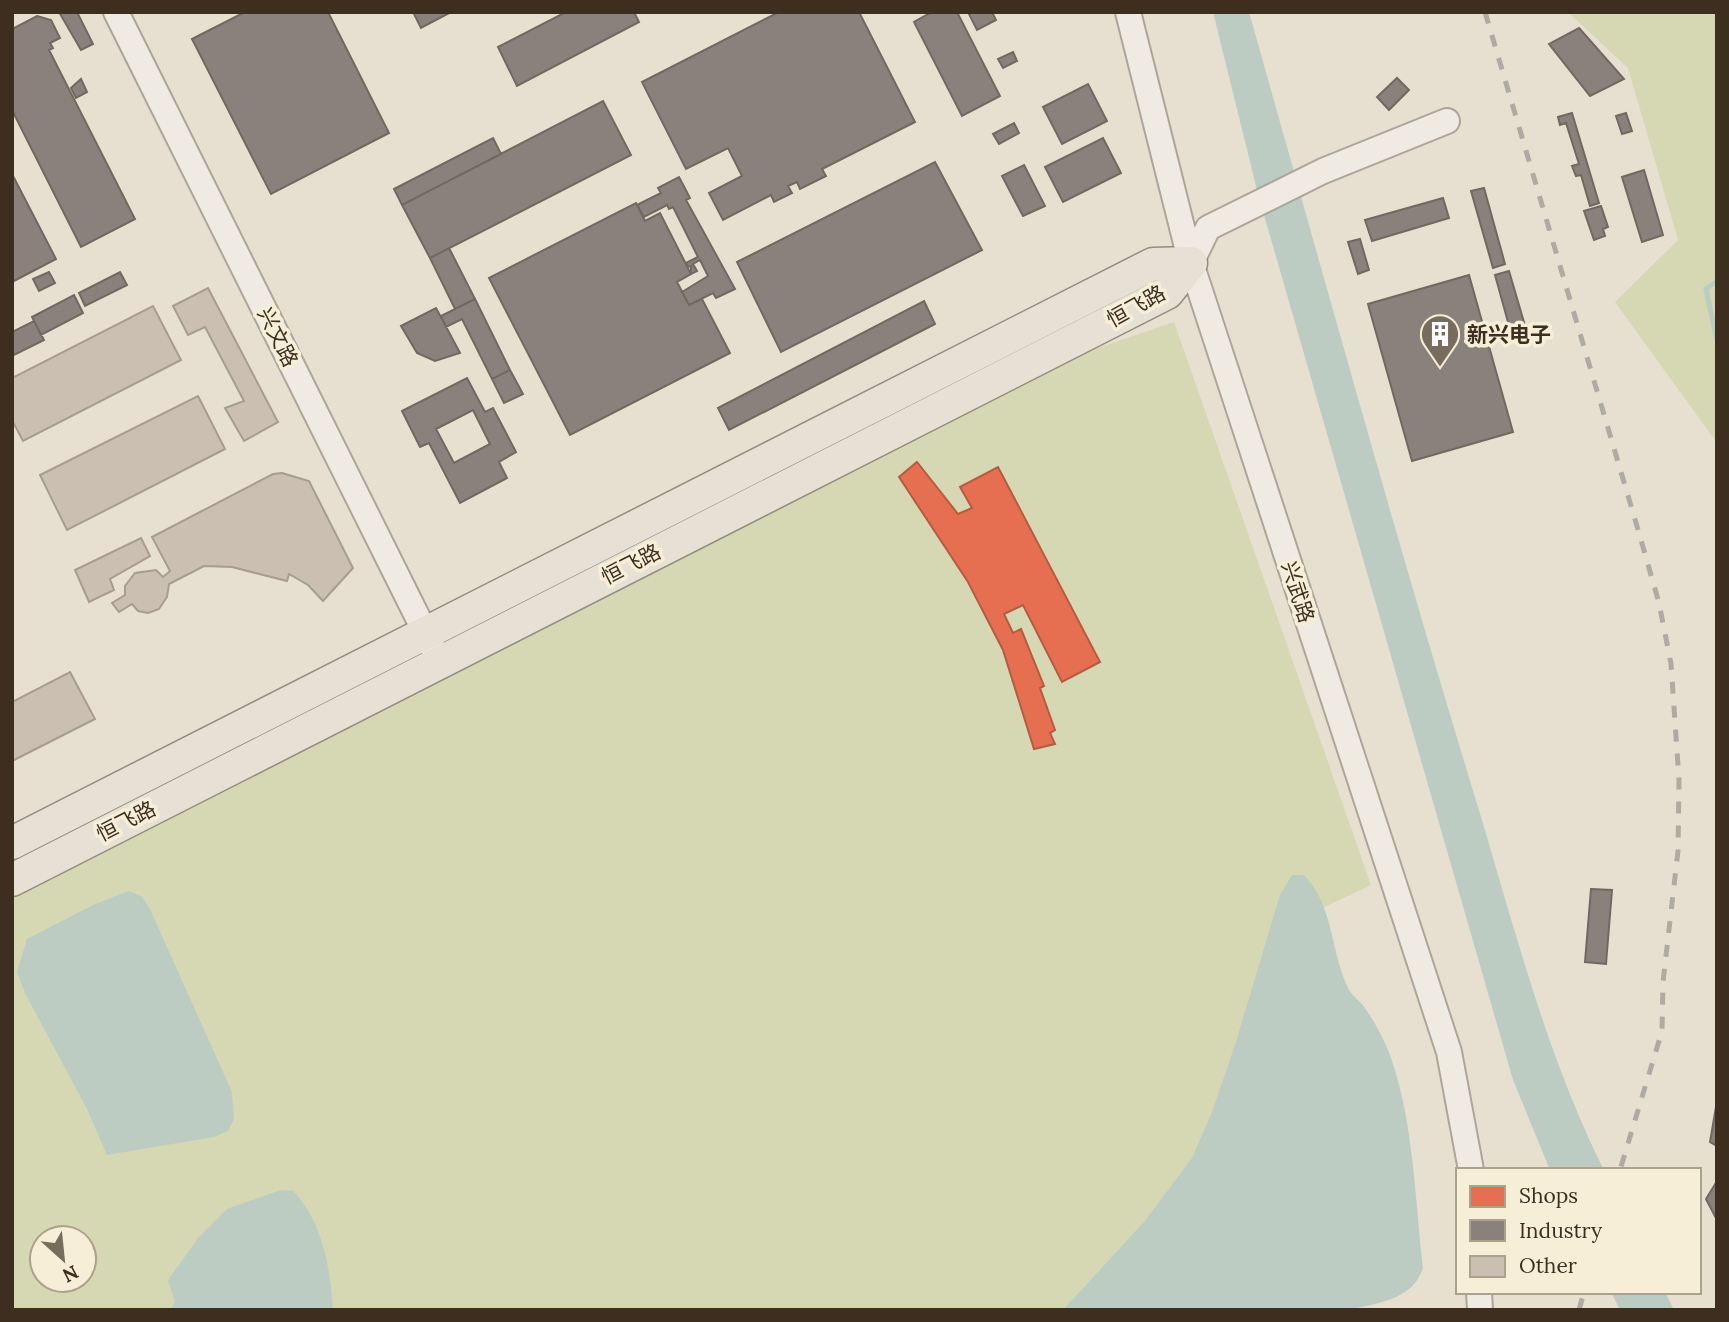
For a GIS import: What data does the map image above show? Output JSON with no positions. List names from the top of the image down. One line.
{"streets":{"main road":["恒飞路"],"street":["兴文路","兴武路"]},"crossings":[["恒飞路","兴文路"],["恒飞路","兴武路"]],"places":{"building":["新兴电子"]},"legend":["Shops","Industry","Other"],"north":"bottom right"}
